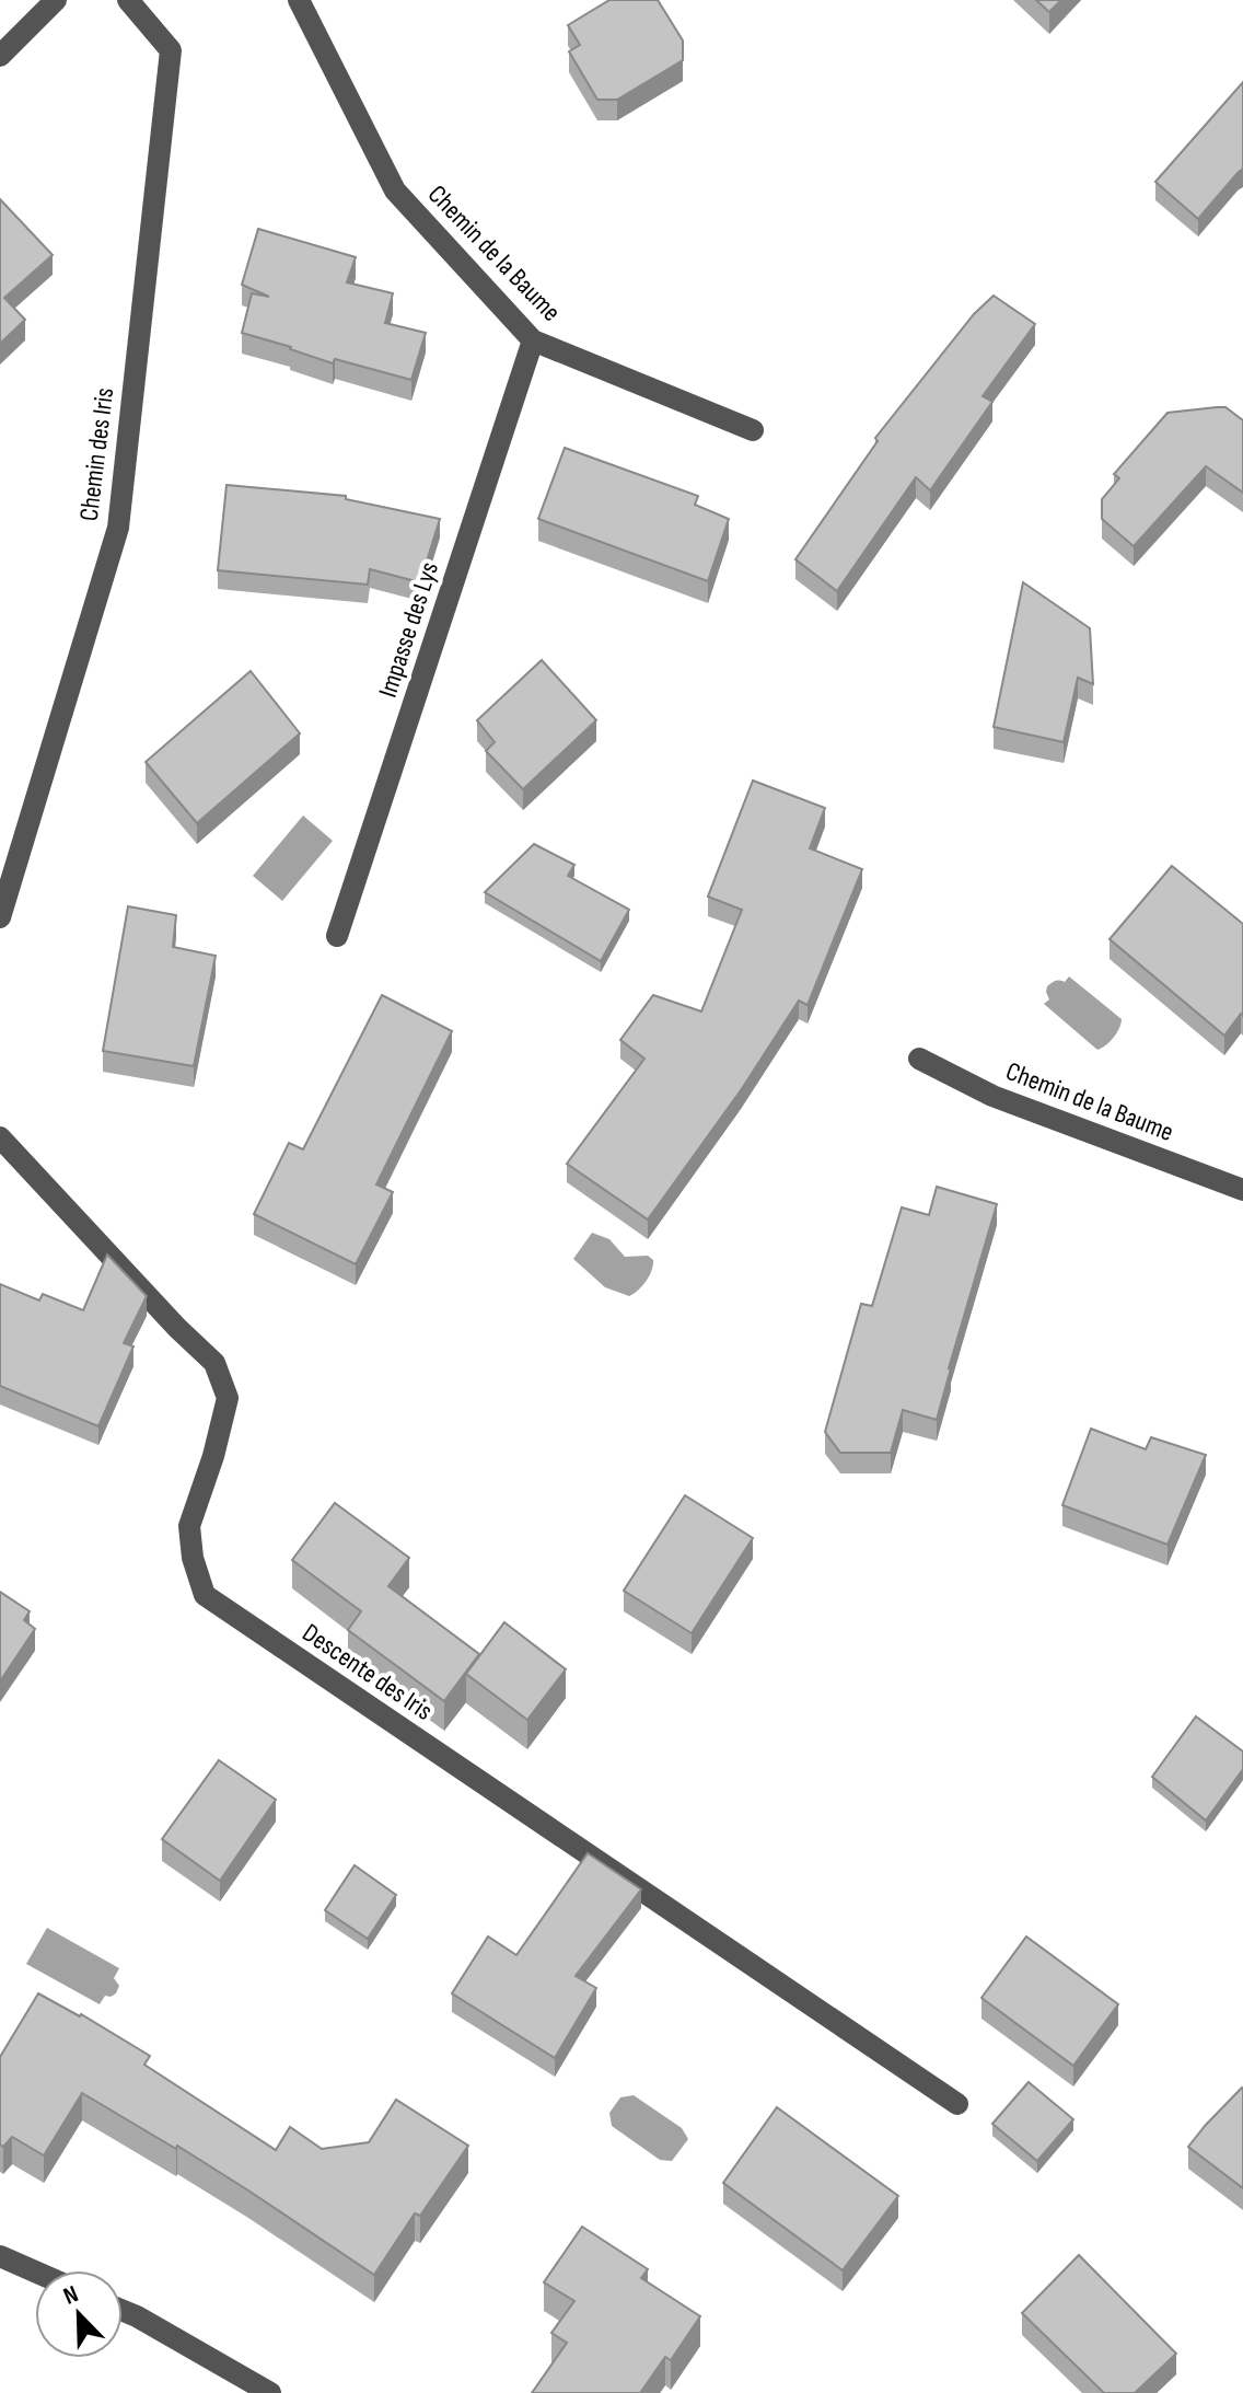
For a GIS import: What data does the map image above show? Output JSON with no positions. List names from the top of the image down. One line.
{"streets":{"street":["Chemin de la Baume","Chemin des Iris","Impasse des Lys","Descente des Iris"]},"crossings":[["Chemin de la Baume","Impasse des Lys"]],"north":"top left"}
